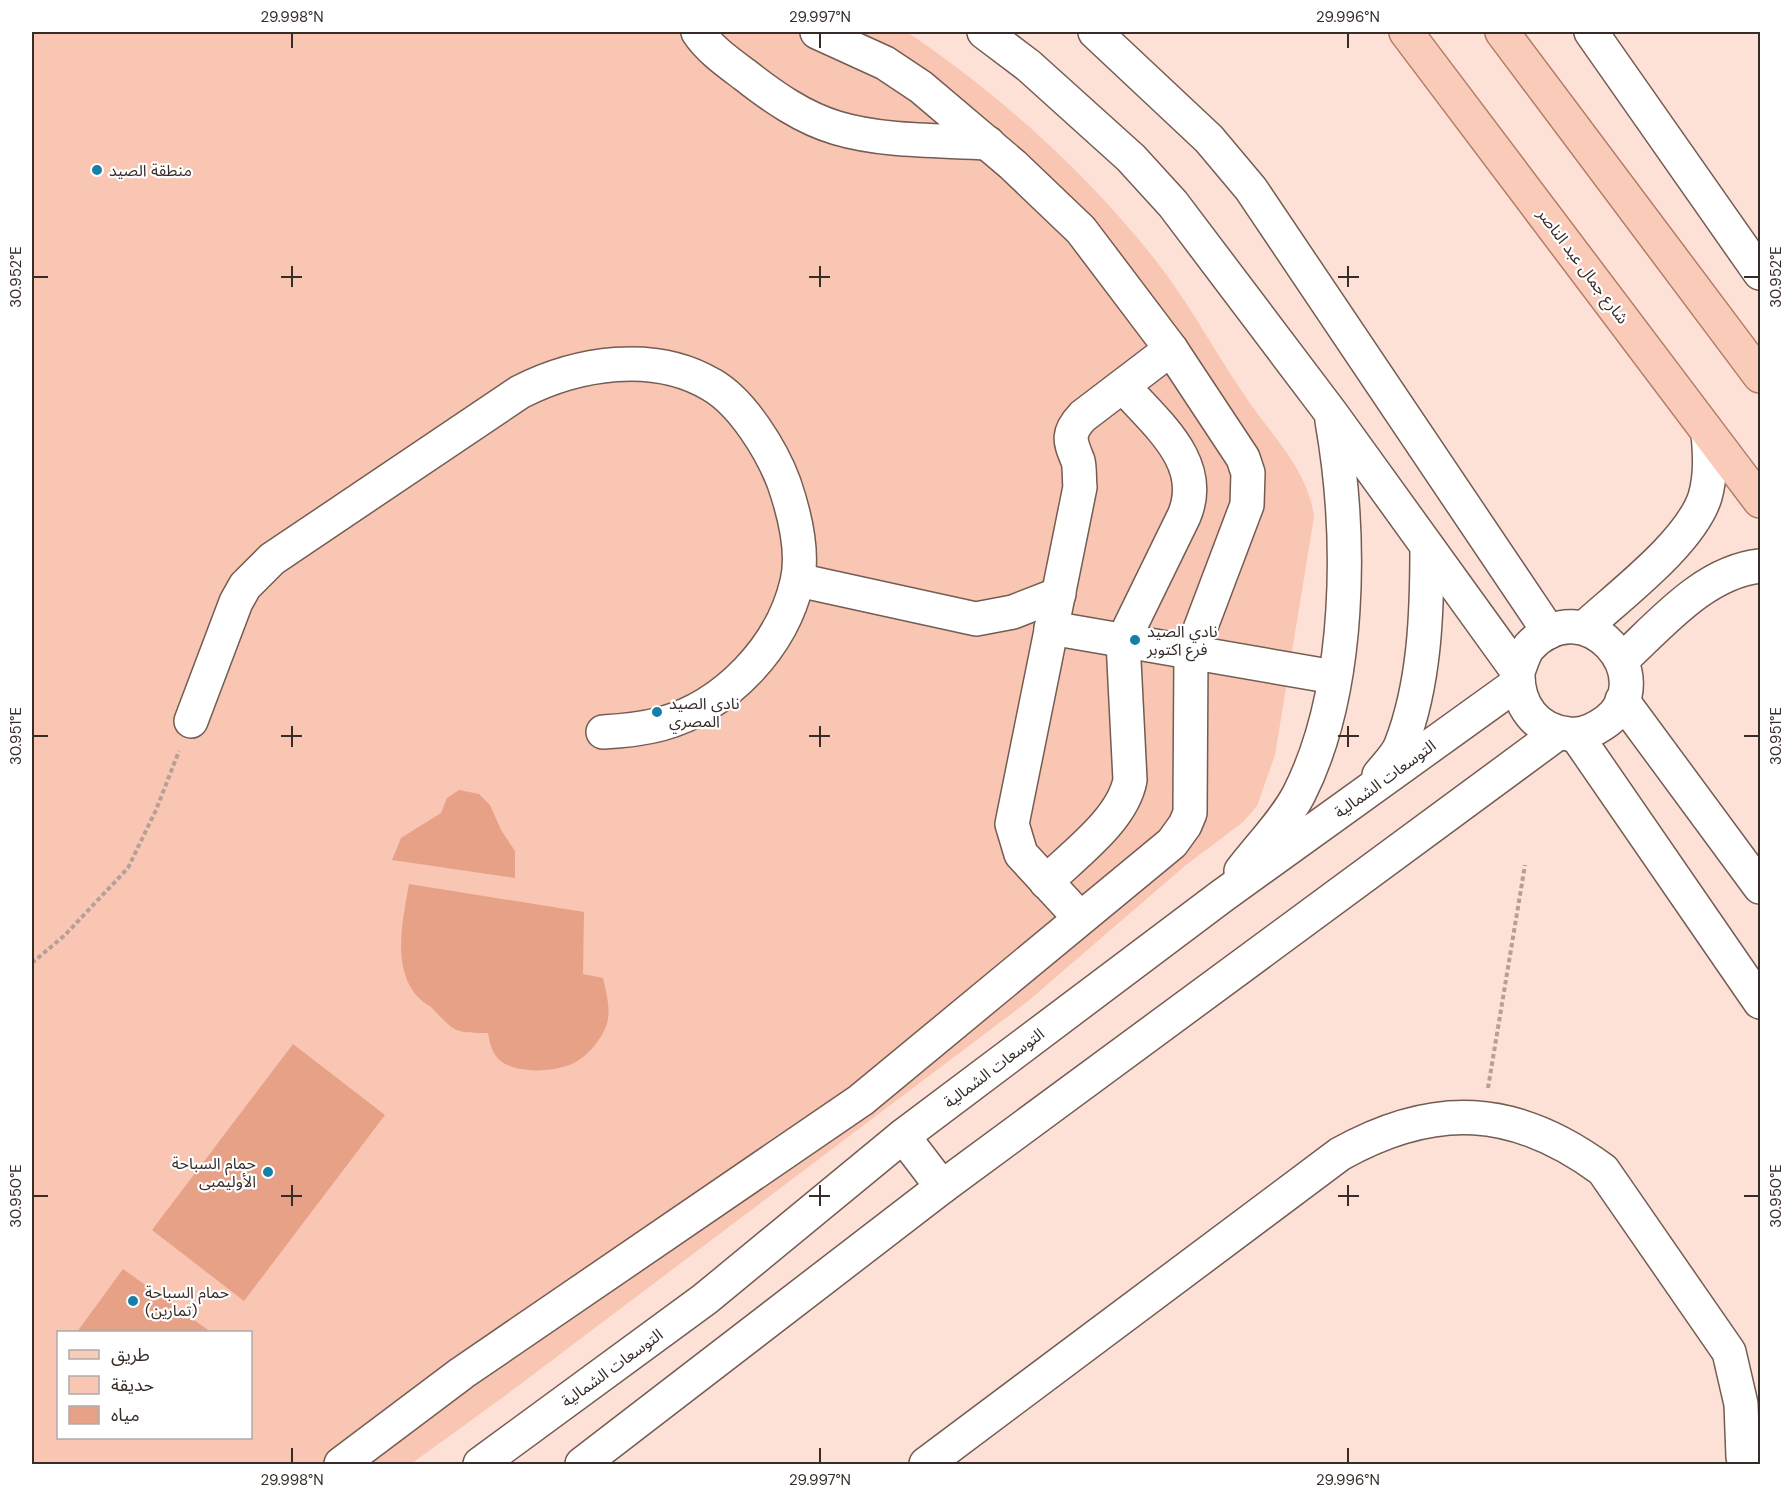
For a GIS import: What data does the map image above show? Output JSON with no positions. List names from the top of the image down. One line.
{"streets":{"main road":["شارع جمال عبد الناصر"],"street":["التوسعات الشمالية"]},"places":["منطقة الصيد","نادي الصيد فرع اكتوبر","نادى الصيد المصري","حمام السباحة الأوليمبى","حمام السباحة (تمارين)"],"legend":["طريق","حديقة","مياه"],"coordinates":["29.998°N","29.997°N","29.996°N","30.952°E","30.951°E","30.950°E"]}
